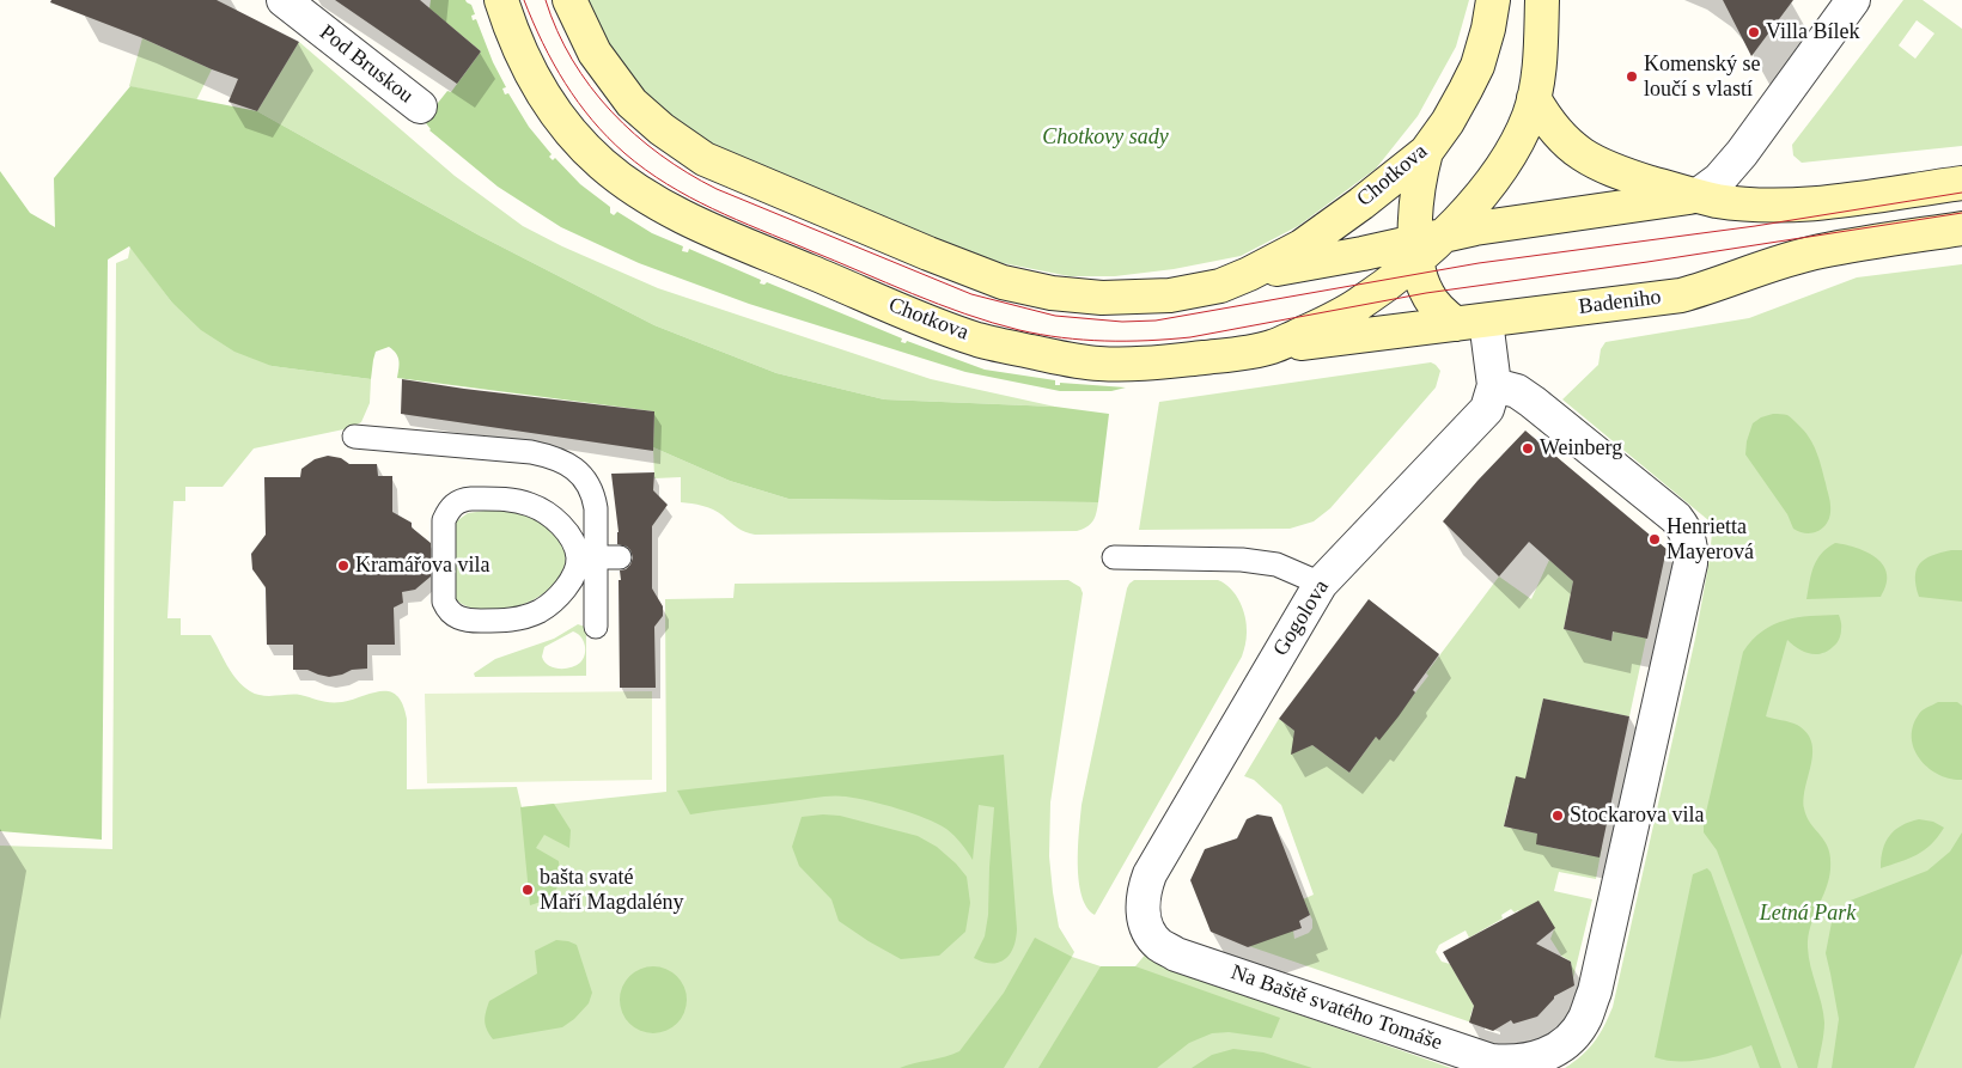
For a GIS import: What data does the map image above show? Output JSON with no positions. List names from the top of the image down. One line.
{"streets":{"main road":["Chotkova","Badeniho"],"street":["Pod Bruskou","Gogolova","Na Baště svatého Tomáše"]},"crossings":[["Chotkova","Badeniho"],["Gogolova","Na Baště svatého Tomáše"]],"parks":["Chotkovy sady","Letná Park"],"places":["Villa Bílek","Komenský se loučí s vlastí","Weinberg","Henrietta Mayerová","Kramářova vila","Stockarova vila","bašta svaté Maří Magdalény"]}
